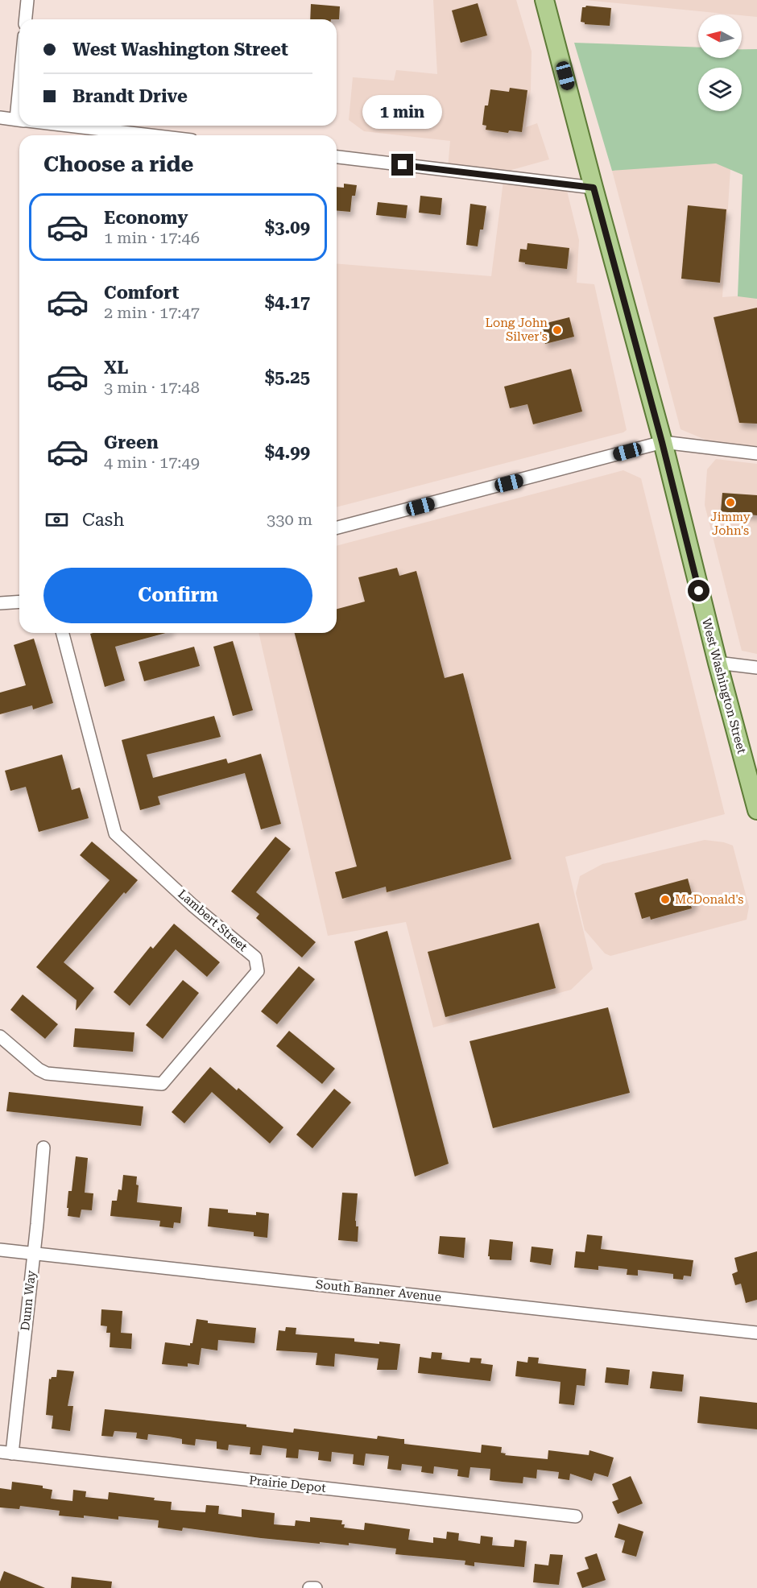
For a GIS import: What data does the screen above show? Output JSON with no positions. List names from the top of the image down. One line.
{"streets":{"main road":["West Washington Street"],"street":["Lambert Street","South Banner Avenue","Dunn Way","Prairie Depot"]},"crossings":[["South Banner Avenue","Dunn Way"],["Dunn Way","Prairie Depot"]],"places":["Long John Silver's","Jimmy John's","McDonald's"],"north":"left","page":{"banner":["West Washington Street","Brandt Drive"],"bubble":"1 min","heading":"Choose a ride","list":[{"name":"Economy","note":"1 min · 17:46","value":"$3.09"},{"name":"Comfort","note":"2 min · 17:47","value":"$4.17"},{"name":"XL","note":"3 min · 17:48","value":"$5.25"},{"name":"Green","note":"4 min · 17:49","value":"$4.99"}],"pay":["Cash","330 m"],"buttons":"Confirm"}}
